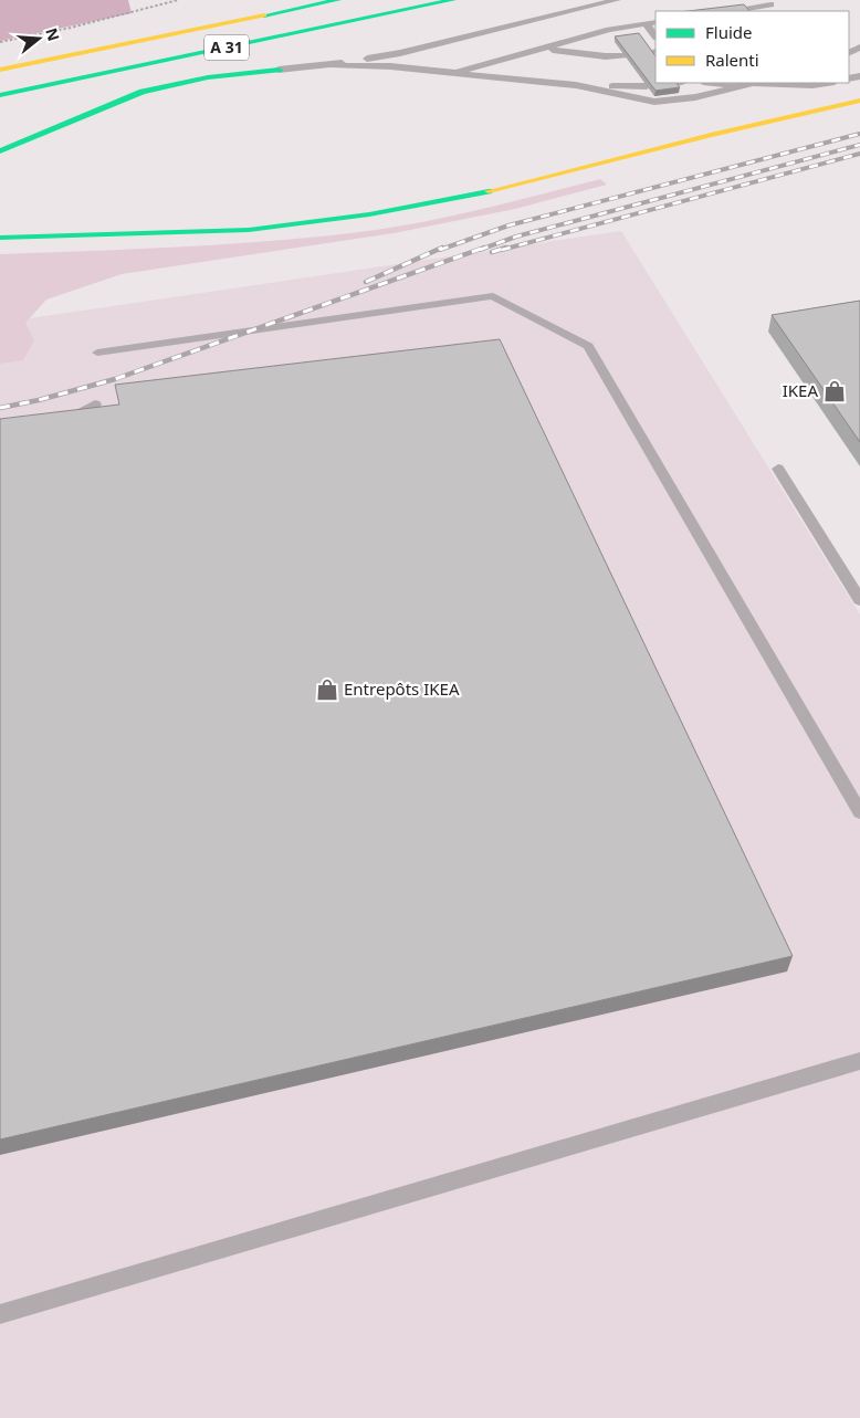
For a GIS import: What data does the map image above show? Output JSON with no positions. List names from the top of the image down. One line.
{"streets":{"highway":["A 31"]},"places":{"shop":["IKEA","Entrepôts IKEA"]},"legend":["Fluide","Ralenti"],"north":"right"}
